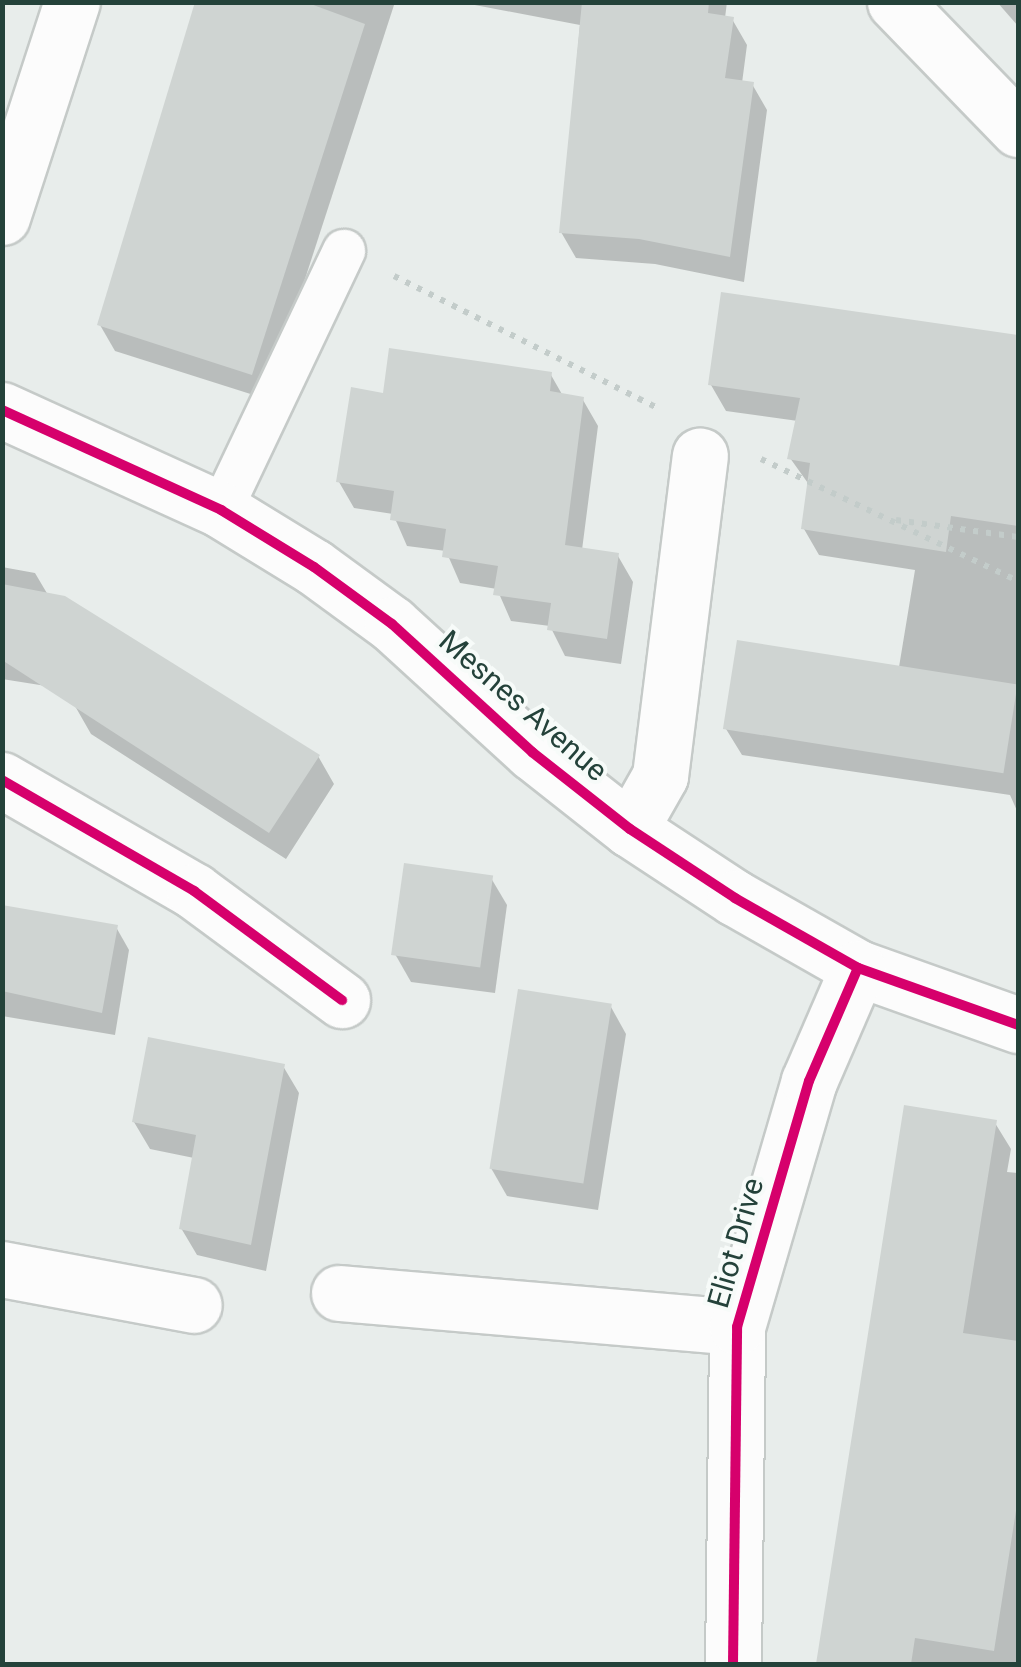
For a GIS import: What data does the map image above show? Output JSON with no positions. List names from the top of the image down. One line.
{"streets":{"street":["Mesnes Avenue","Eliot Drive"]},"crossings":[["Mesnes Avenue","Eliot Drive"]]}
